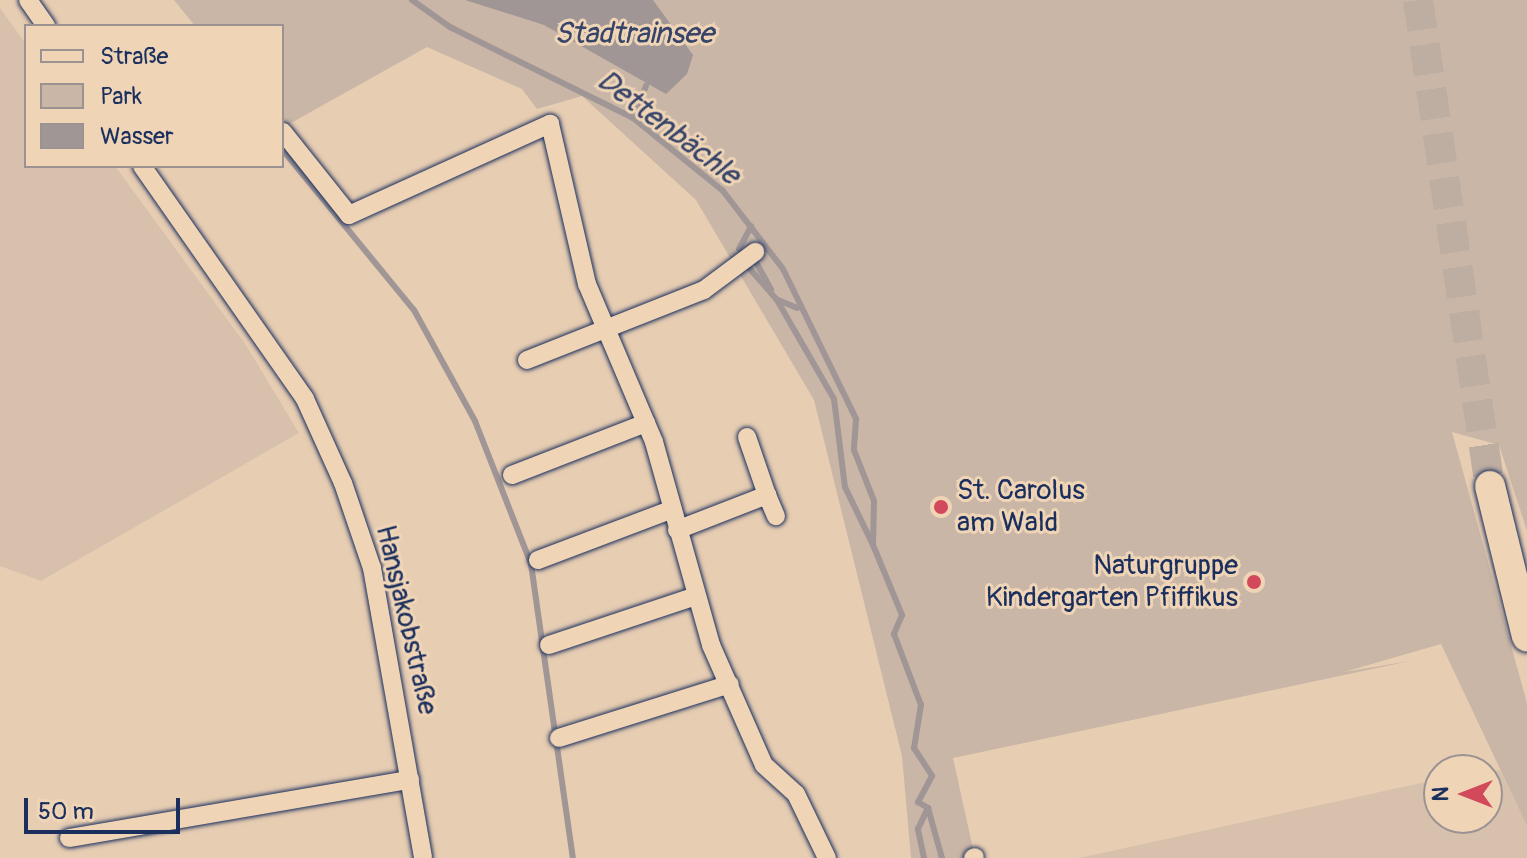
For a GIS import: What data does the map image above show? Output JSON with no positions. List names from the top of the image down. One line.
{"streets":{"street":["Hansjakobstraße"]},"water":["Stadtrainsee","Dettenbächle"],"places":["St. Carolus am Wald","Naturgruppe Kindergarten Pfiffikus"],"legend":["Straße","Park","Wasser"],"scale_bar":"50 m","north":"left"}
